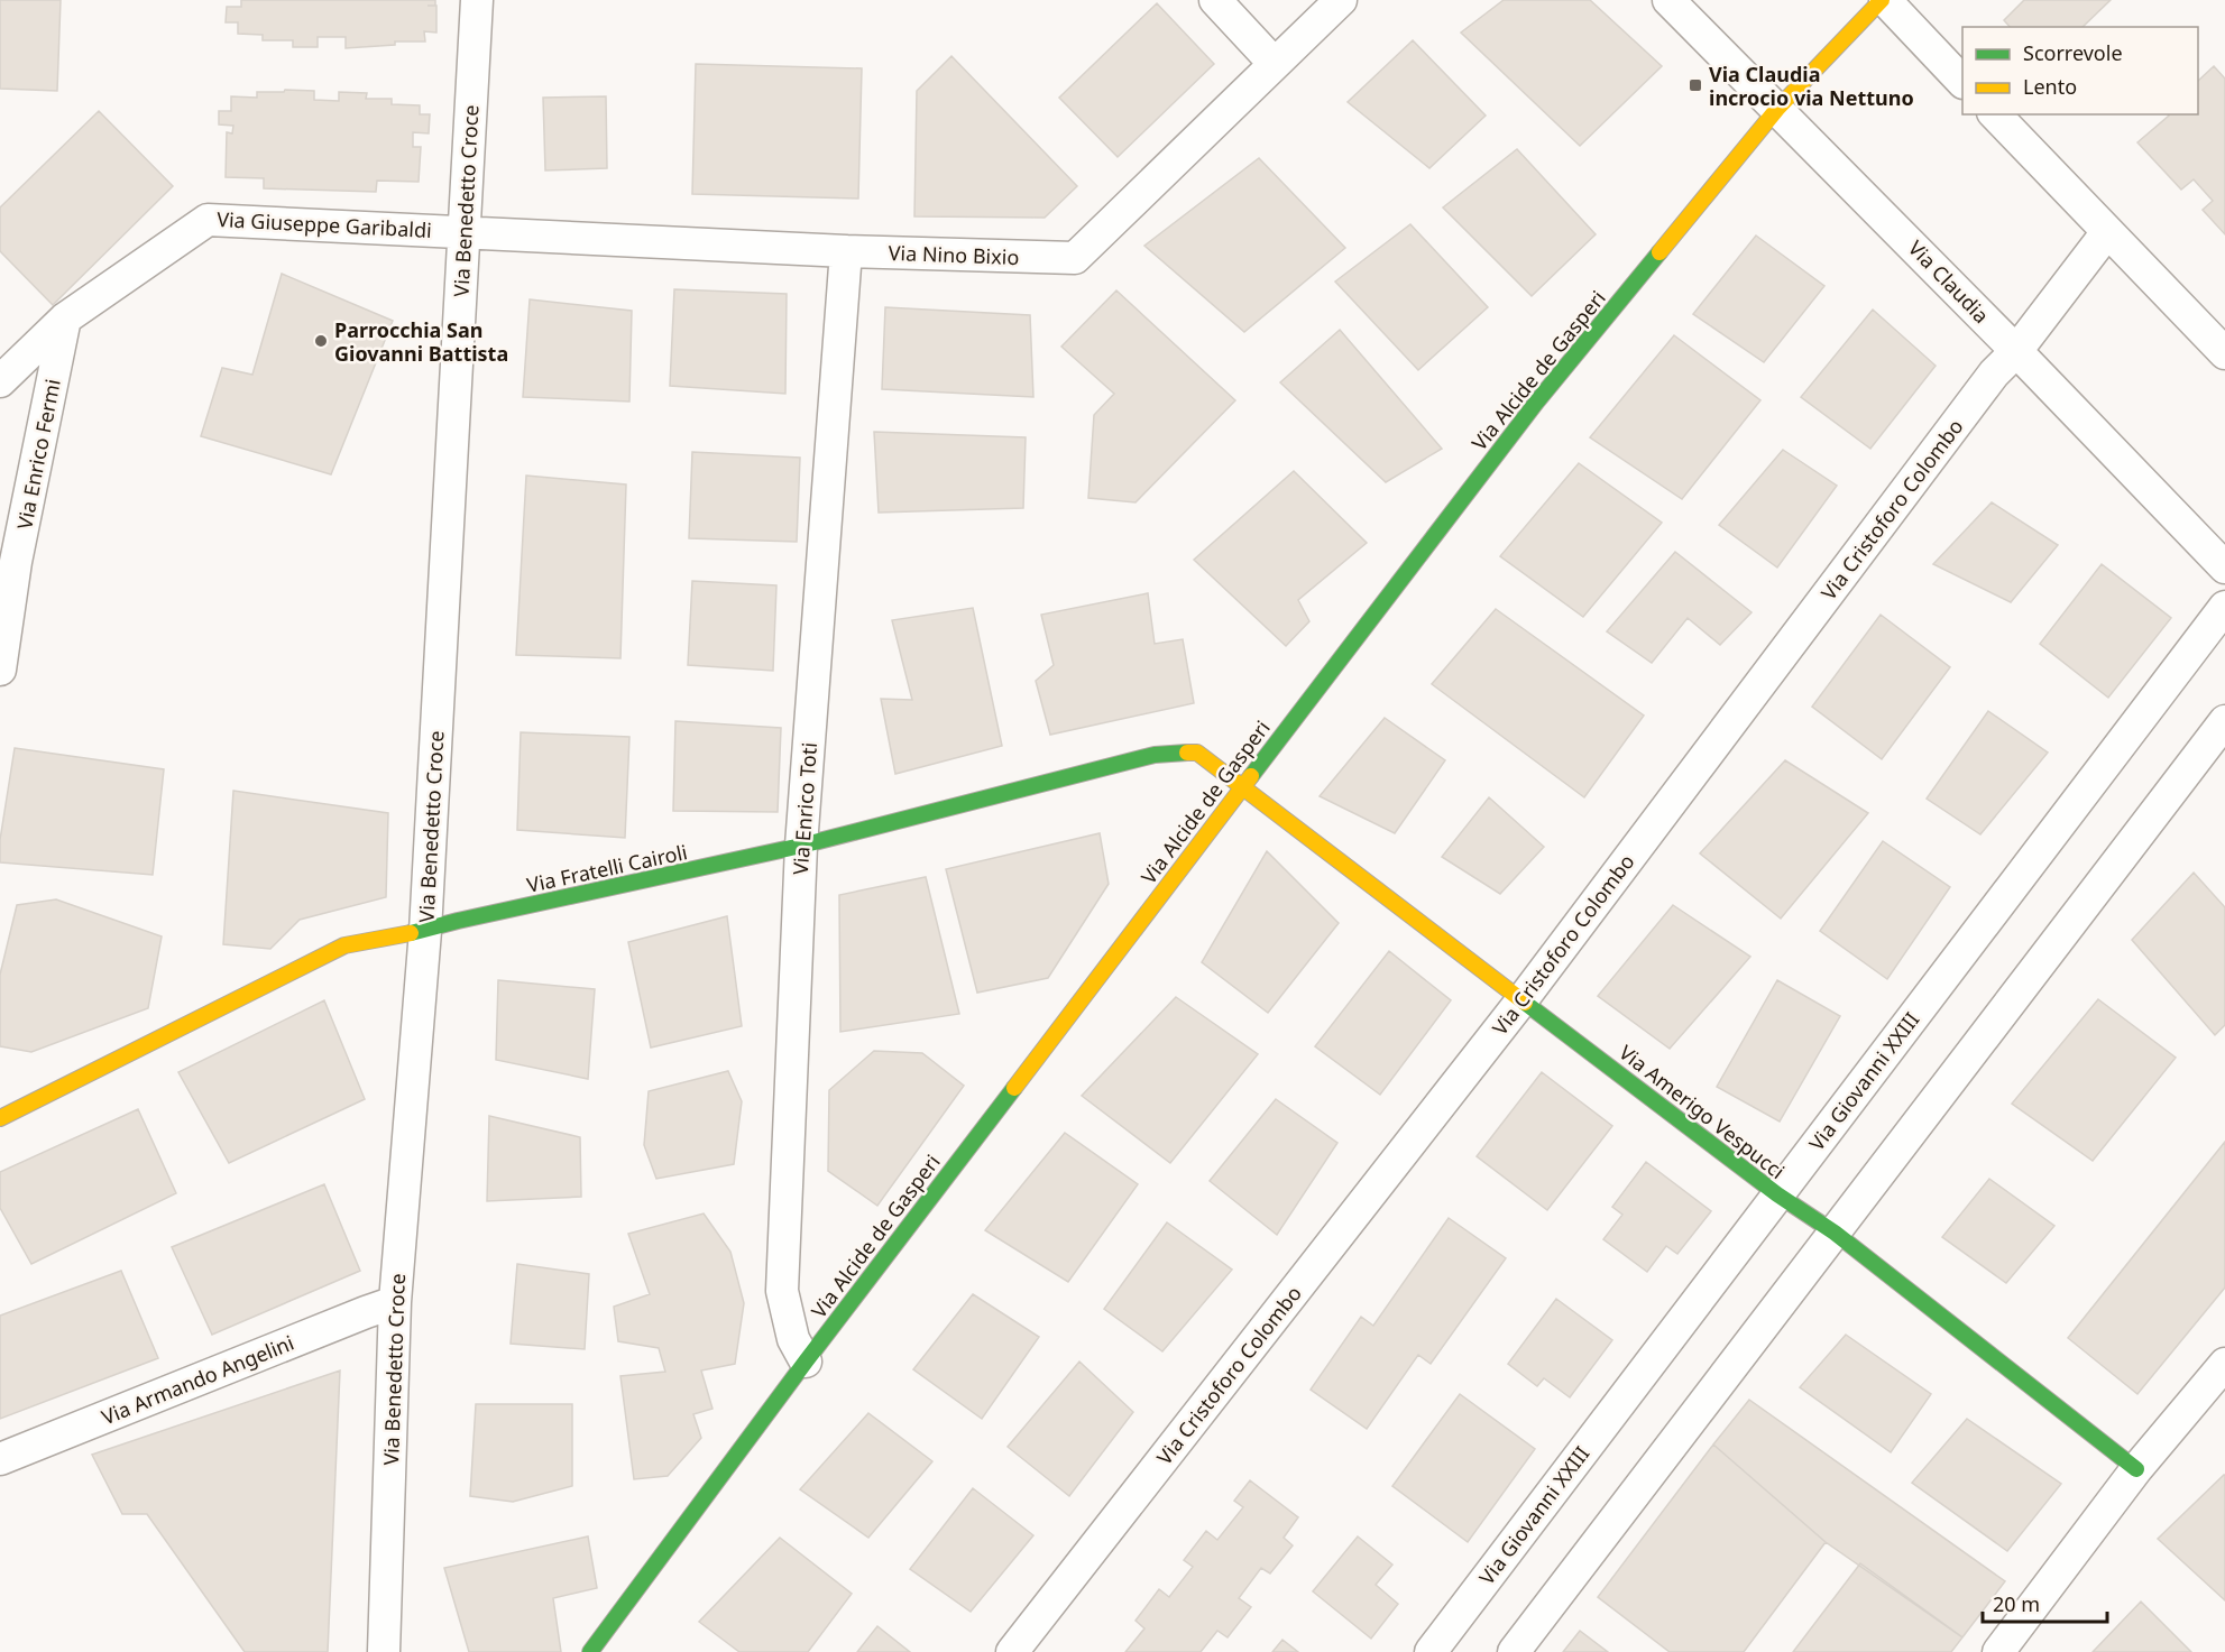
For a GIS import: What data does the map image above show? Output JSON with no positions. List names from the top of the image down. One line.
{"streets":{"street":["Via Benedetto Croce","Via Giuseppe Garibaldi","Via Nino Bixio","Via Claudia","Via Alcide de Gasperi","Via Enrico Fermi","Via Cristoforo Colombo","Via Enrico Toti","Via Fratelli Cairoli","Via Giovanni XXIII","Via Amerigo Vespucci","Via Armando Angelini"]},"crossings":[["Via Benedetto Croce","Via Giuseppe Garibaldi"],["Via Benedetto Croce","Via Nino Bixio"],["Via Benedetto Croce","Via Fratelli Cairoli"],["Via Benedetto Croce","Via Armando Angelini"],["Via Giuseppe Garibaldi","Via Nino Bixio"],["Via Giuseppe Garibaldi","Via Enrico Fermi"],["Via Nino Bixio","Via Enrico Toti"],["Via Claudia","Via Alcide de Gasperi"],["Via Claudia","Via Cristoforo Colombo"],["Via Alcide de Gasperi","Via Enrico Toti"],["Via Alcide de Gasperi","Via Fratelli Cairoli"],["Via Alcide de Gasperi","Via Amerigo Vespucci"],["Via Cristoforo Colombo","Via Amerigo Vespucci"],["Via Enrico Toti","Via Fratelli Cairoli"],["Via Fratelli Cairoli","Via Amerigo Vespucci"],["Via Giovanni XXIII","Via Amerigo Vespucci"]],"places":{"transit":["Via Claudia incrocio via Nettuno"],"other":["Parrocchia San Giovanni Battista"]},"legend":["Scorrevole","Lento"],"scale_bar":"20 m"}
